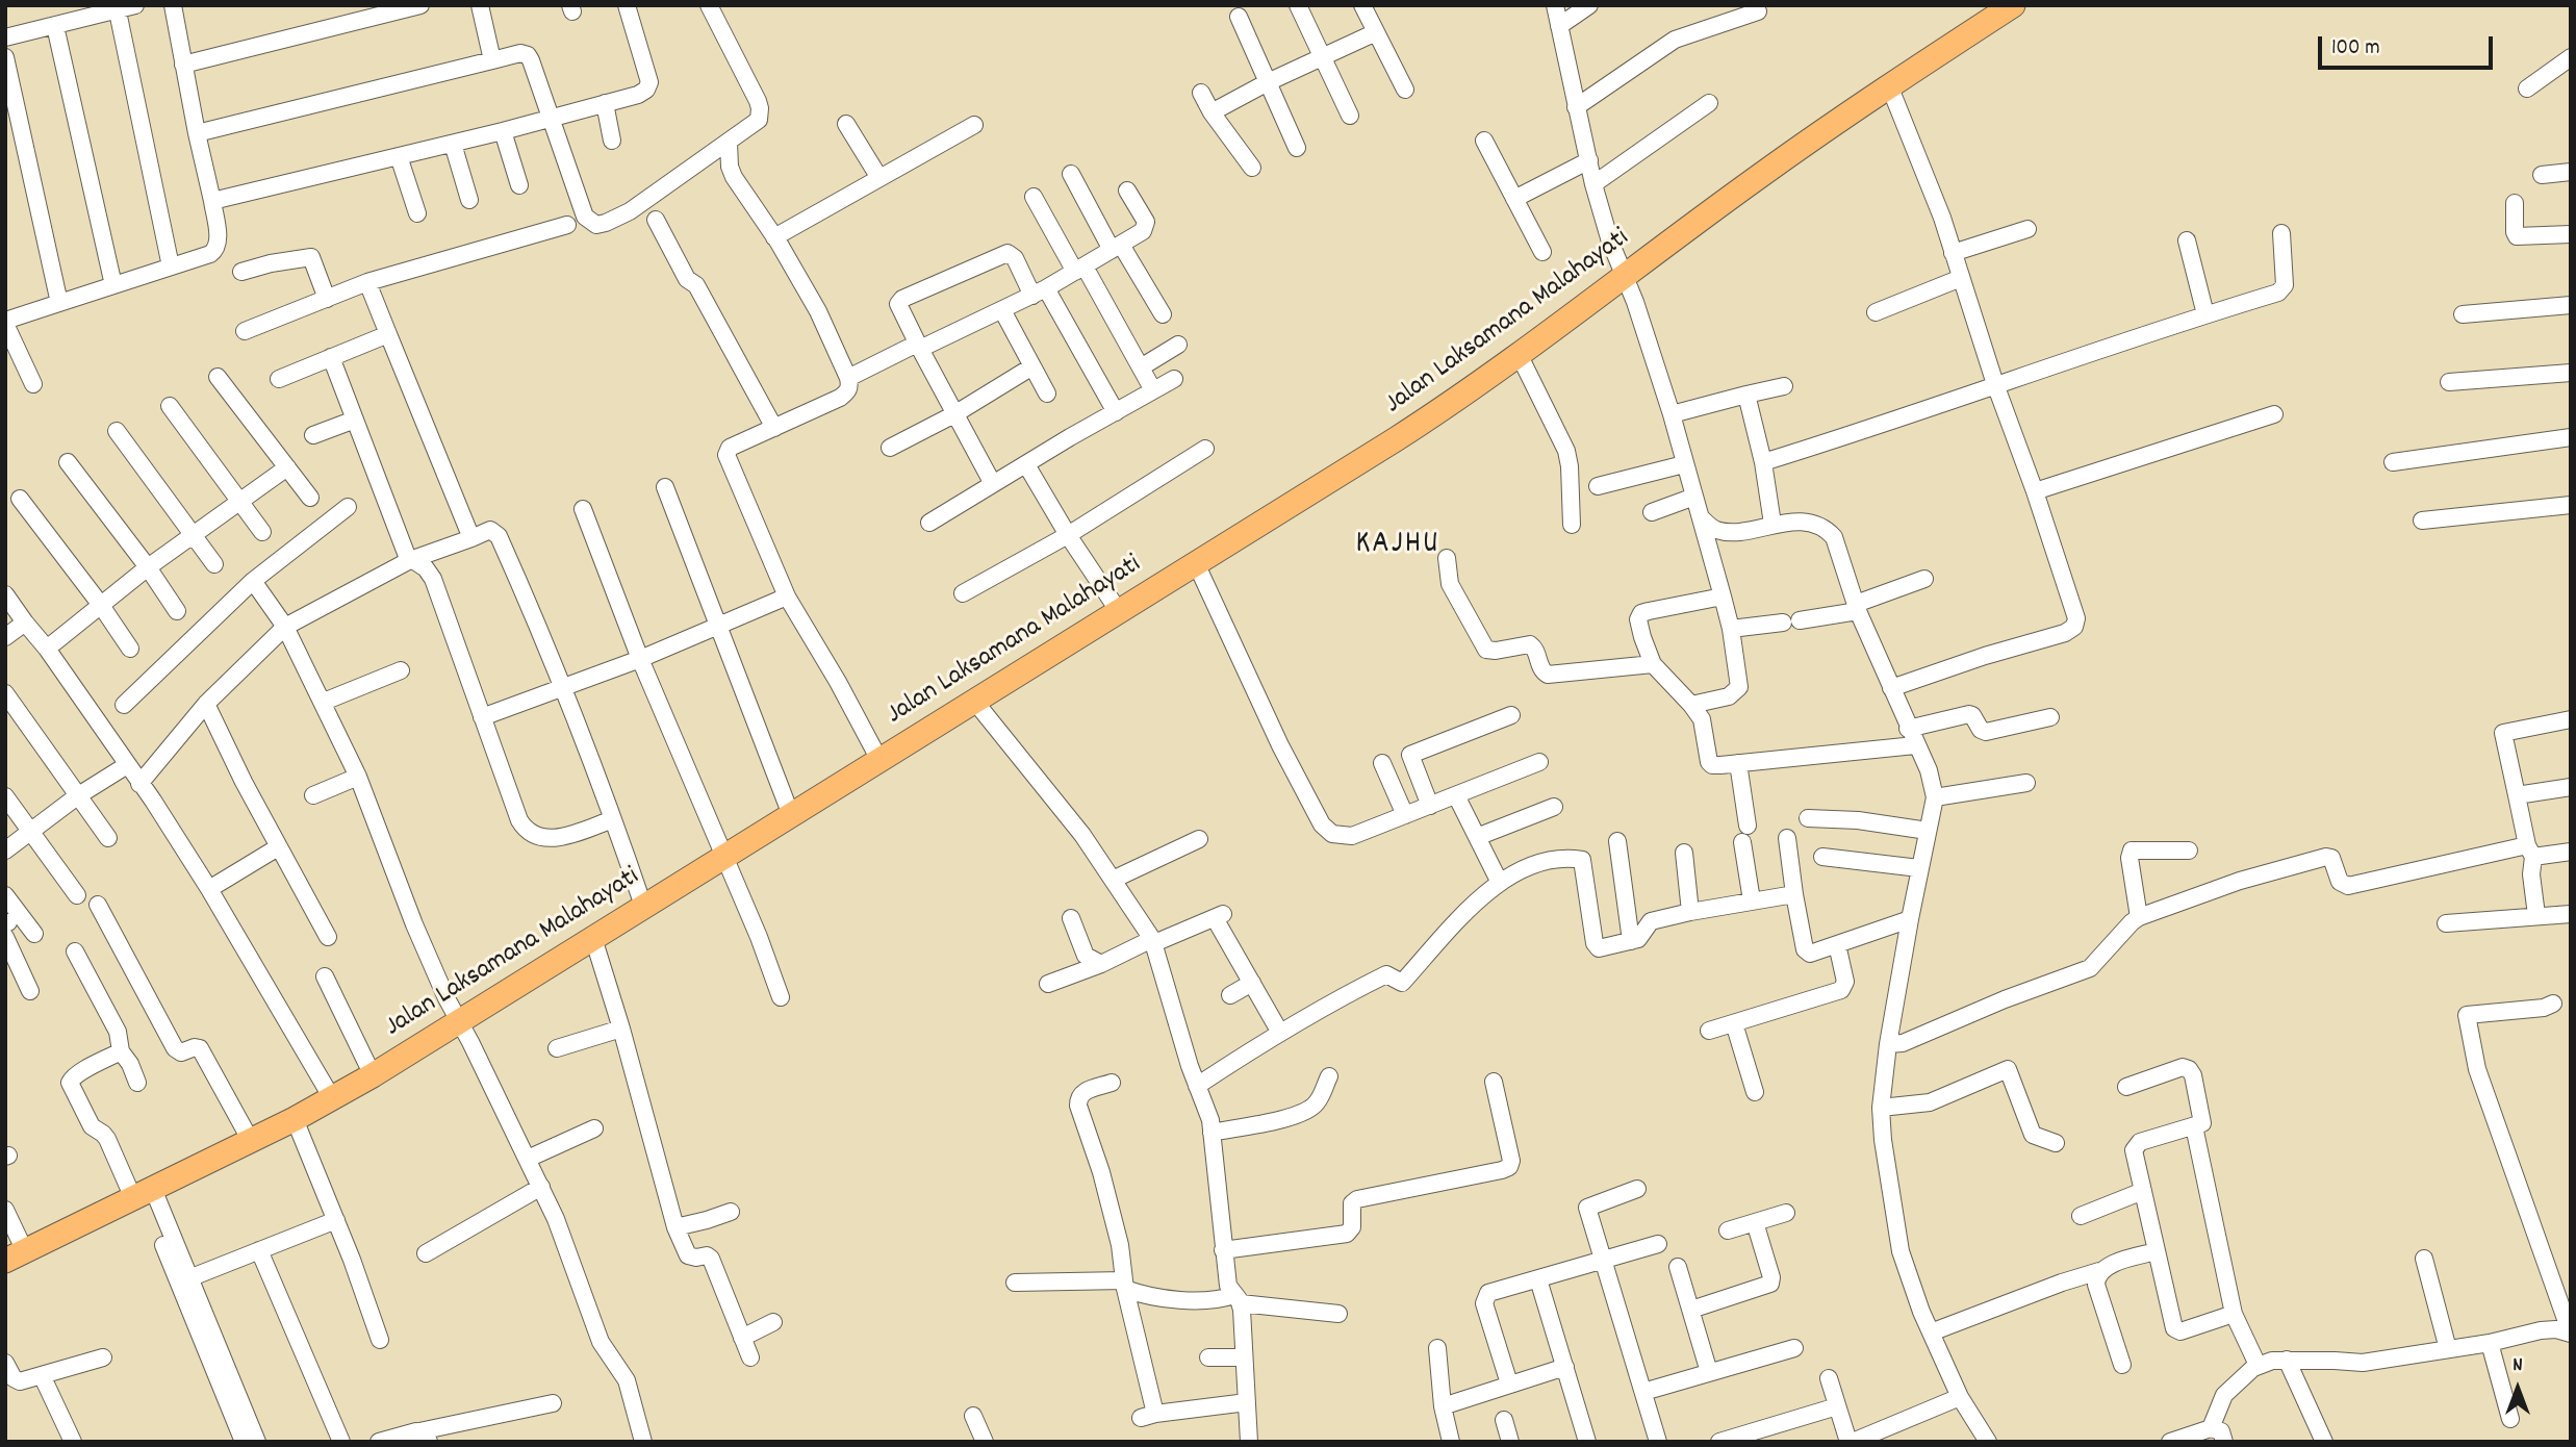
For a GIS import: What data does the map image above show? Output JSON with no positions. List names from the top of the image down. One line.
{"streets":{"highway":["Jalan Laksamana Malahayati"]},"districts":["KAJHU"],"scale_bar":"100 m","north":"top"}
